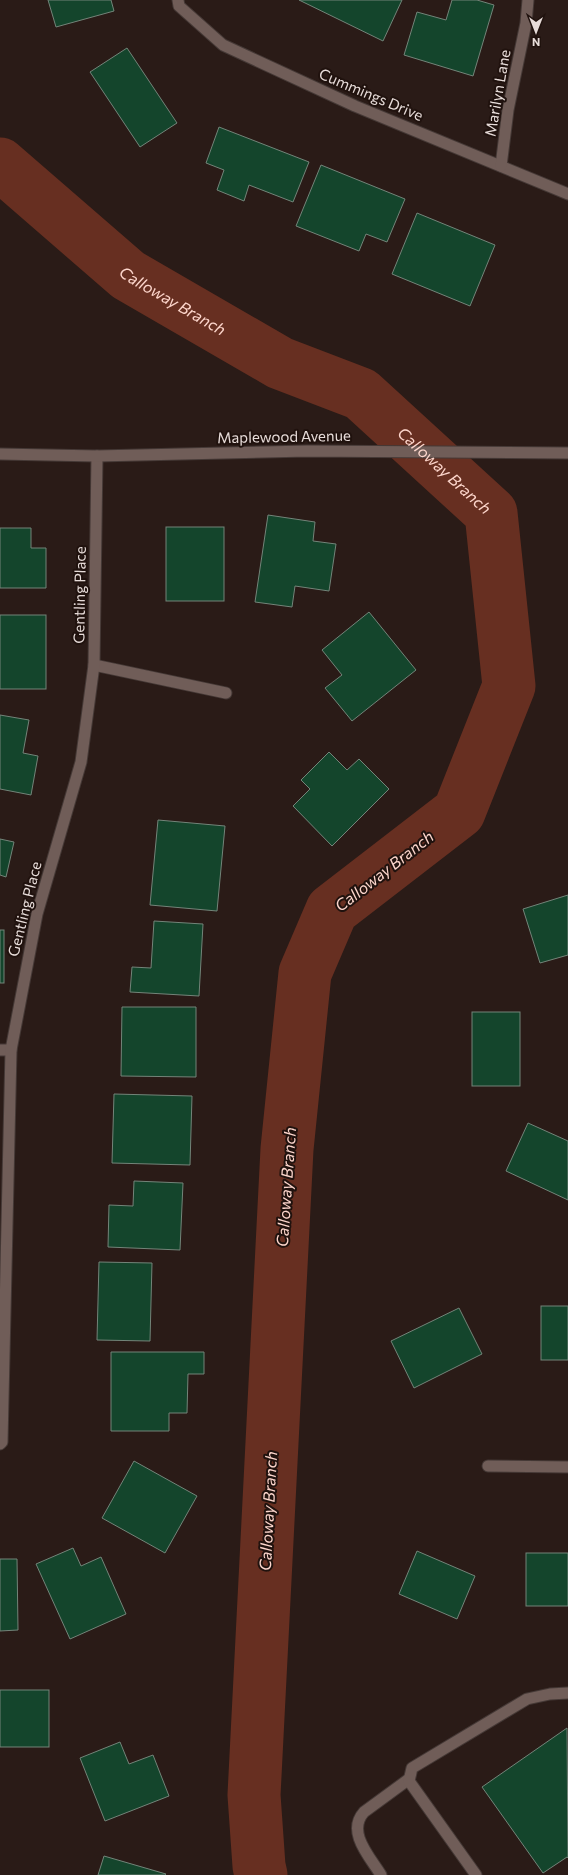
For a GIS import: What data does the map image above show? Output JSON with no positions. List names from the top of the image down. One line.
{"streets":{"street":["Marilyn Lane","Cummings Drive","Maplewood Avenue","Gentling Place"]},"crossings":[["Marilyn Lane","Cummings Drive"],["Maplewood Avenue","Gentling Place"]],"water":["Calloway Branch"],"north":"bottom"}
